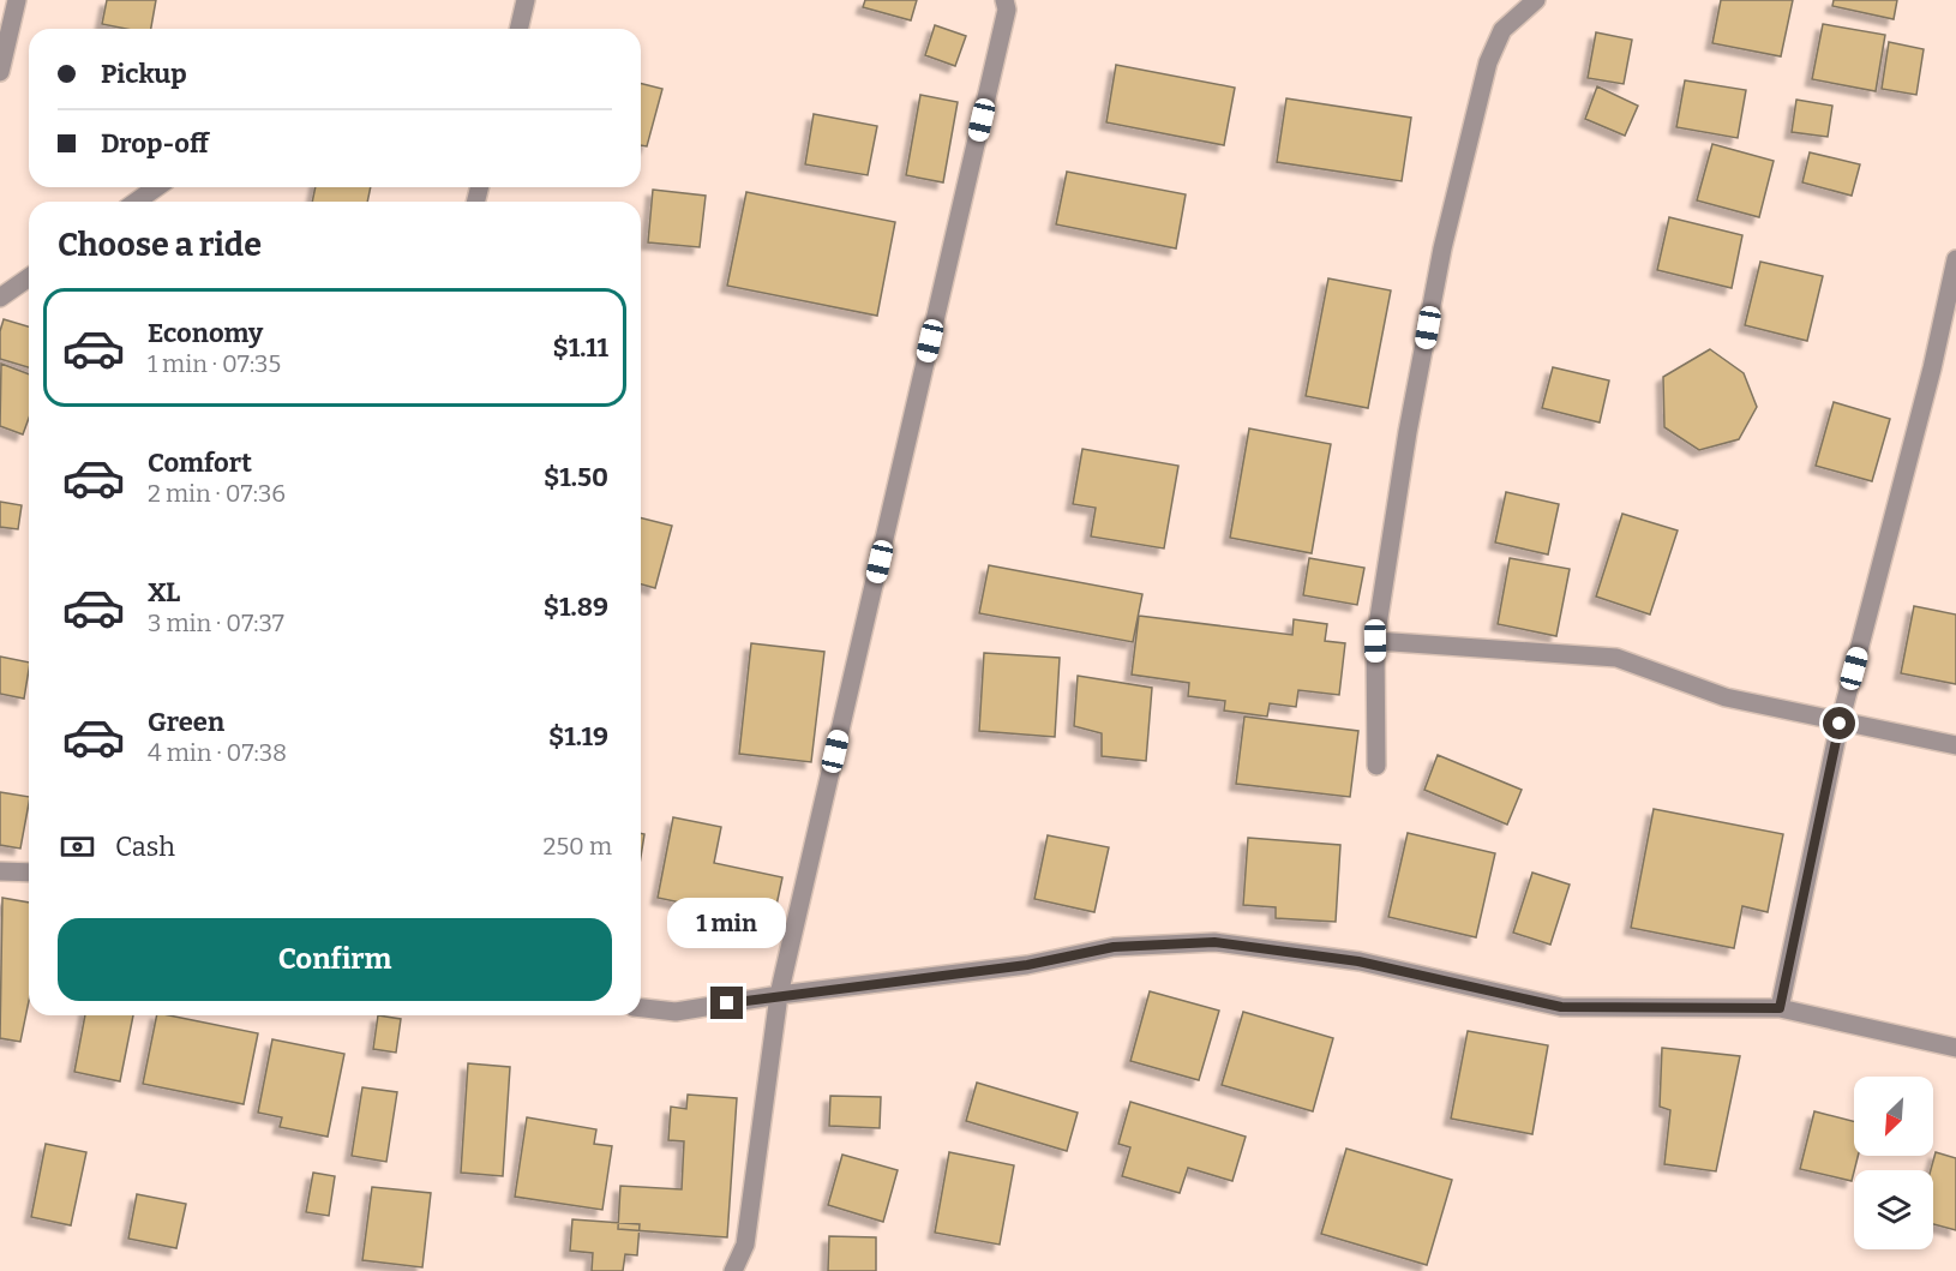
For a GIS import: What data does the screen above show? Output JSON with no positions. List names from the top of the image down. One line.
{"north":"bottom left","page":{"banner":["Pickup","Drop-off"],"heading":"Choose a ride","list":[{"name":"Economy","note":"1 min · 07:35","value":"$1.11"},{"name":"Comfort","note":"2 min · 07:36","value":"$1.50"},{"name":"XL","note":"3 min · 07:37","value":"$1.89"},{"name":"Green","note":"4 min · 07:38","value":"$1.19"}],"pay":["Cash","250 m"],"bubble":"1 min","buttons":"Confirm"}}
